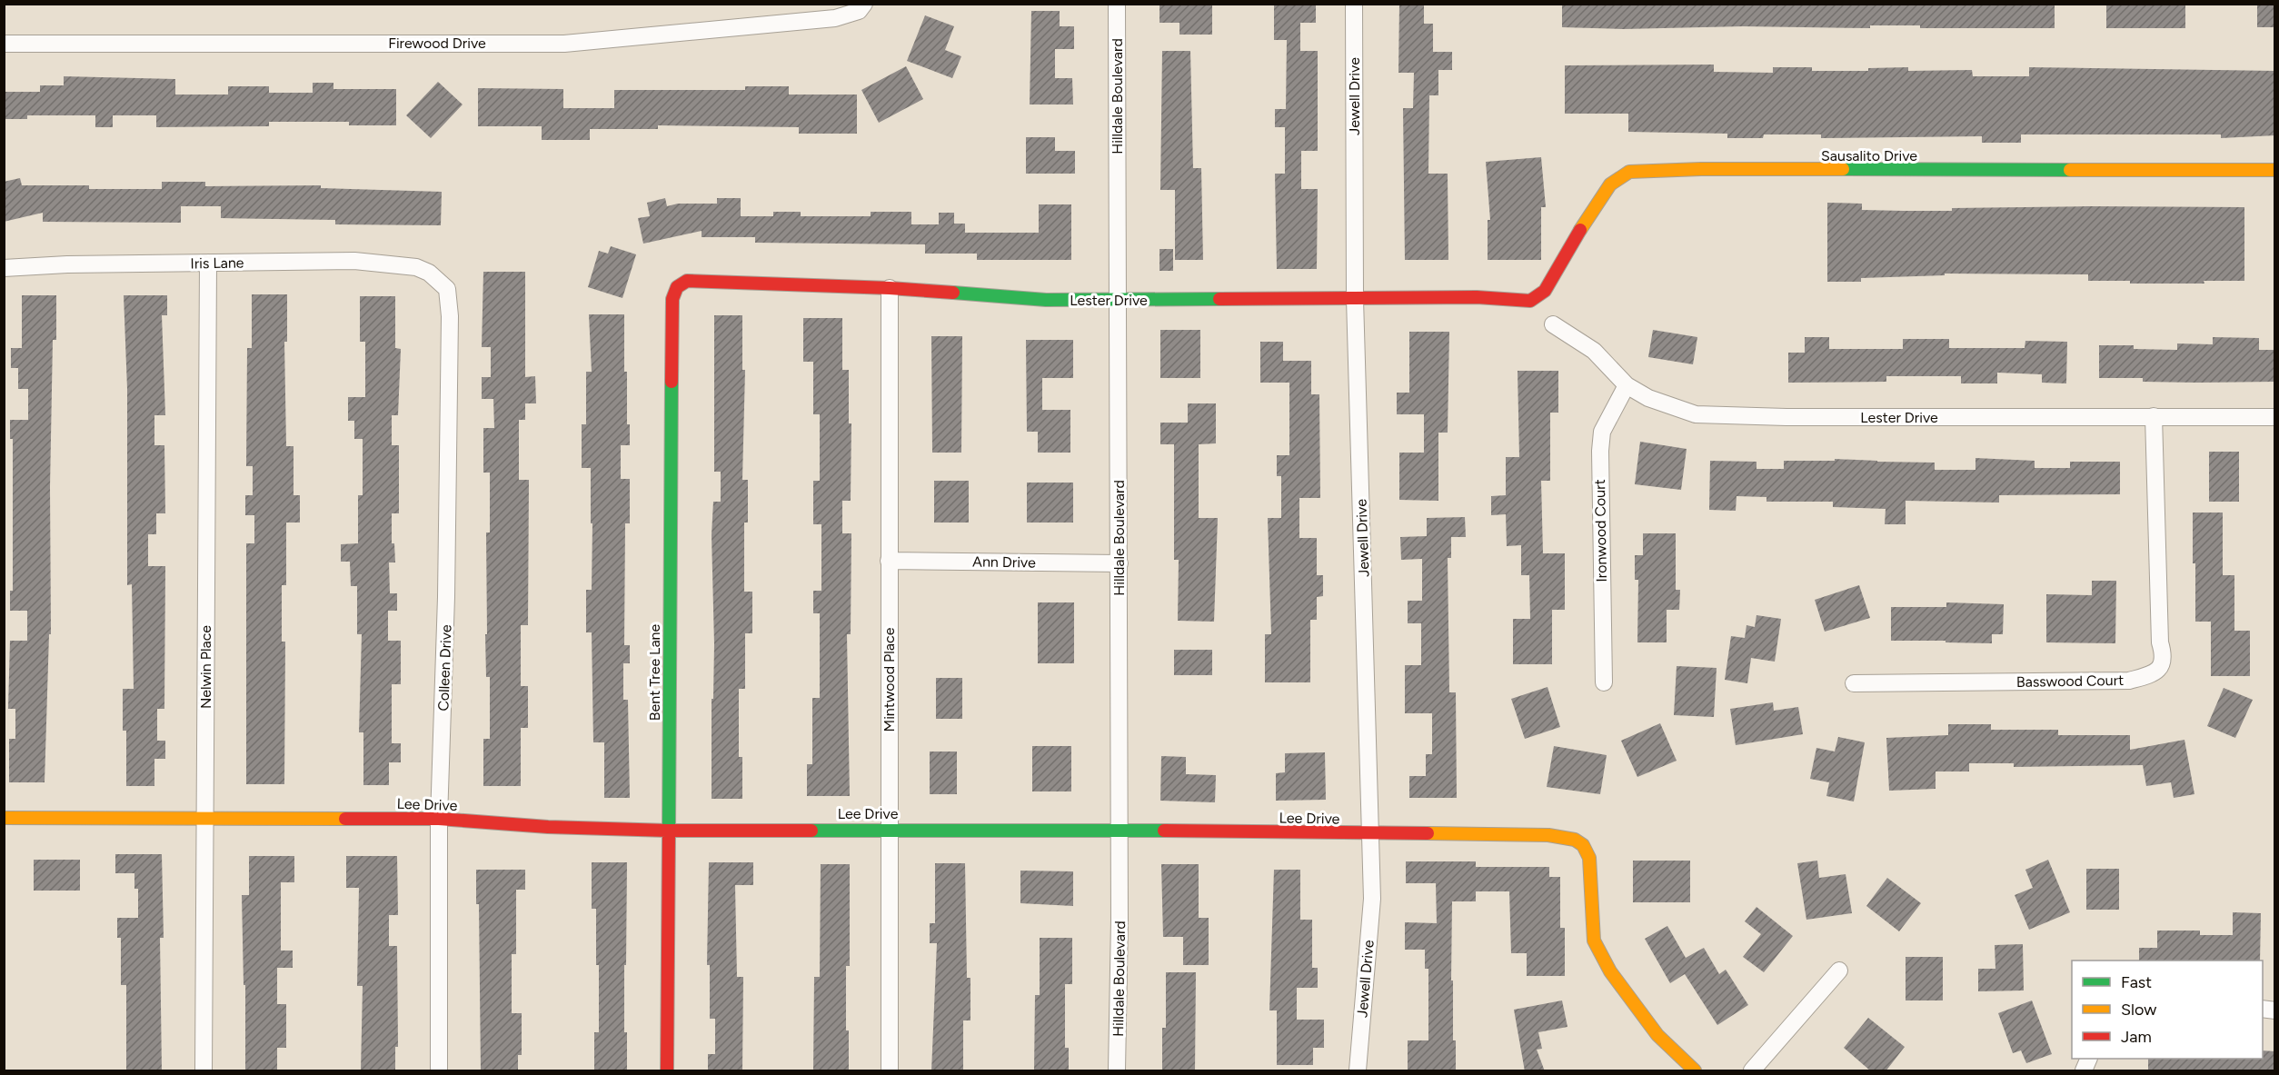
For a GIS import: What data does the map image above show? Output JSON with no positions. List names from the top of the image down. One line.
{"streets":{"street":["Firewood Drive","Hilldale Boulevard","Jewell Drive","Sausalito Drive","Iris Lane","Lester Drive","Ironwood Court","Ann Drive","Nelwin Place","Colleen Drive","Bent Tree Lane","Mintwood Place","Basswood Court","Lee Drive"]},"crossings":[["Hilldale Boulevard","Lester Drive"],["Hilldale Boulevard","Ann Drive"],["Hilldale Boulevard","Lee Drive"],["Jewell Drive","Lester Drive"],["Jewell Drive","Lee Drive"],["Sausalito Drive","Lester Drive"],["Iris Lane","Nelwin Place"],["Iris Lane","Colleen Drive"],["Lester Drive","Ironwood Court"],["Lester Drive","Bent Tree Lane"],["Lester Drive","Mintwood Place"],["Lester Drive","Basswood Court"],["Ann Drive","Mintwood Place"],["Nelwin Place","Lee Drive"],["Colleen Drive","Lee Drive"],["Bent Tree Lane","Lee Drive"],["Mintwood Place","Lee Drive"]],"legend":["Fast","Slow","Jam"]}
